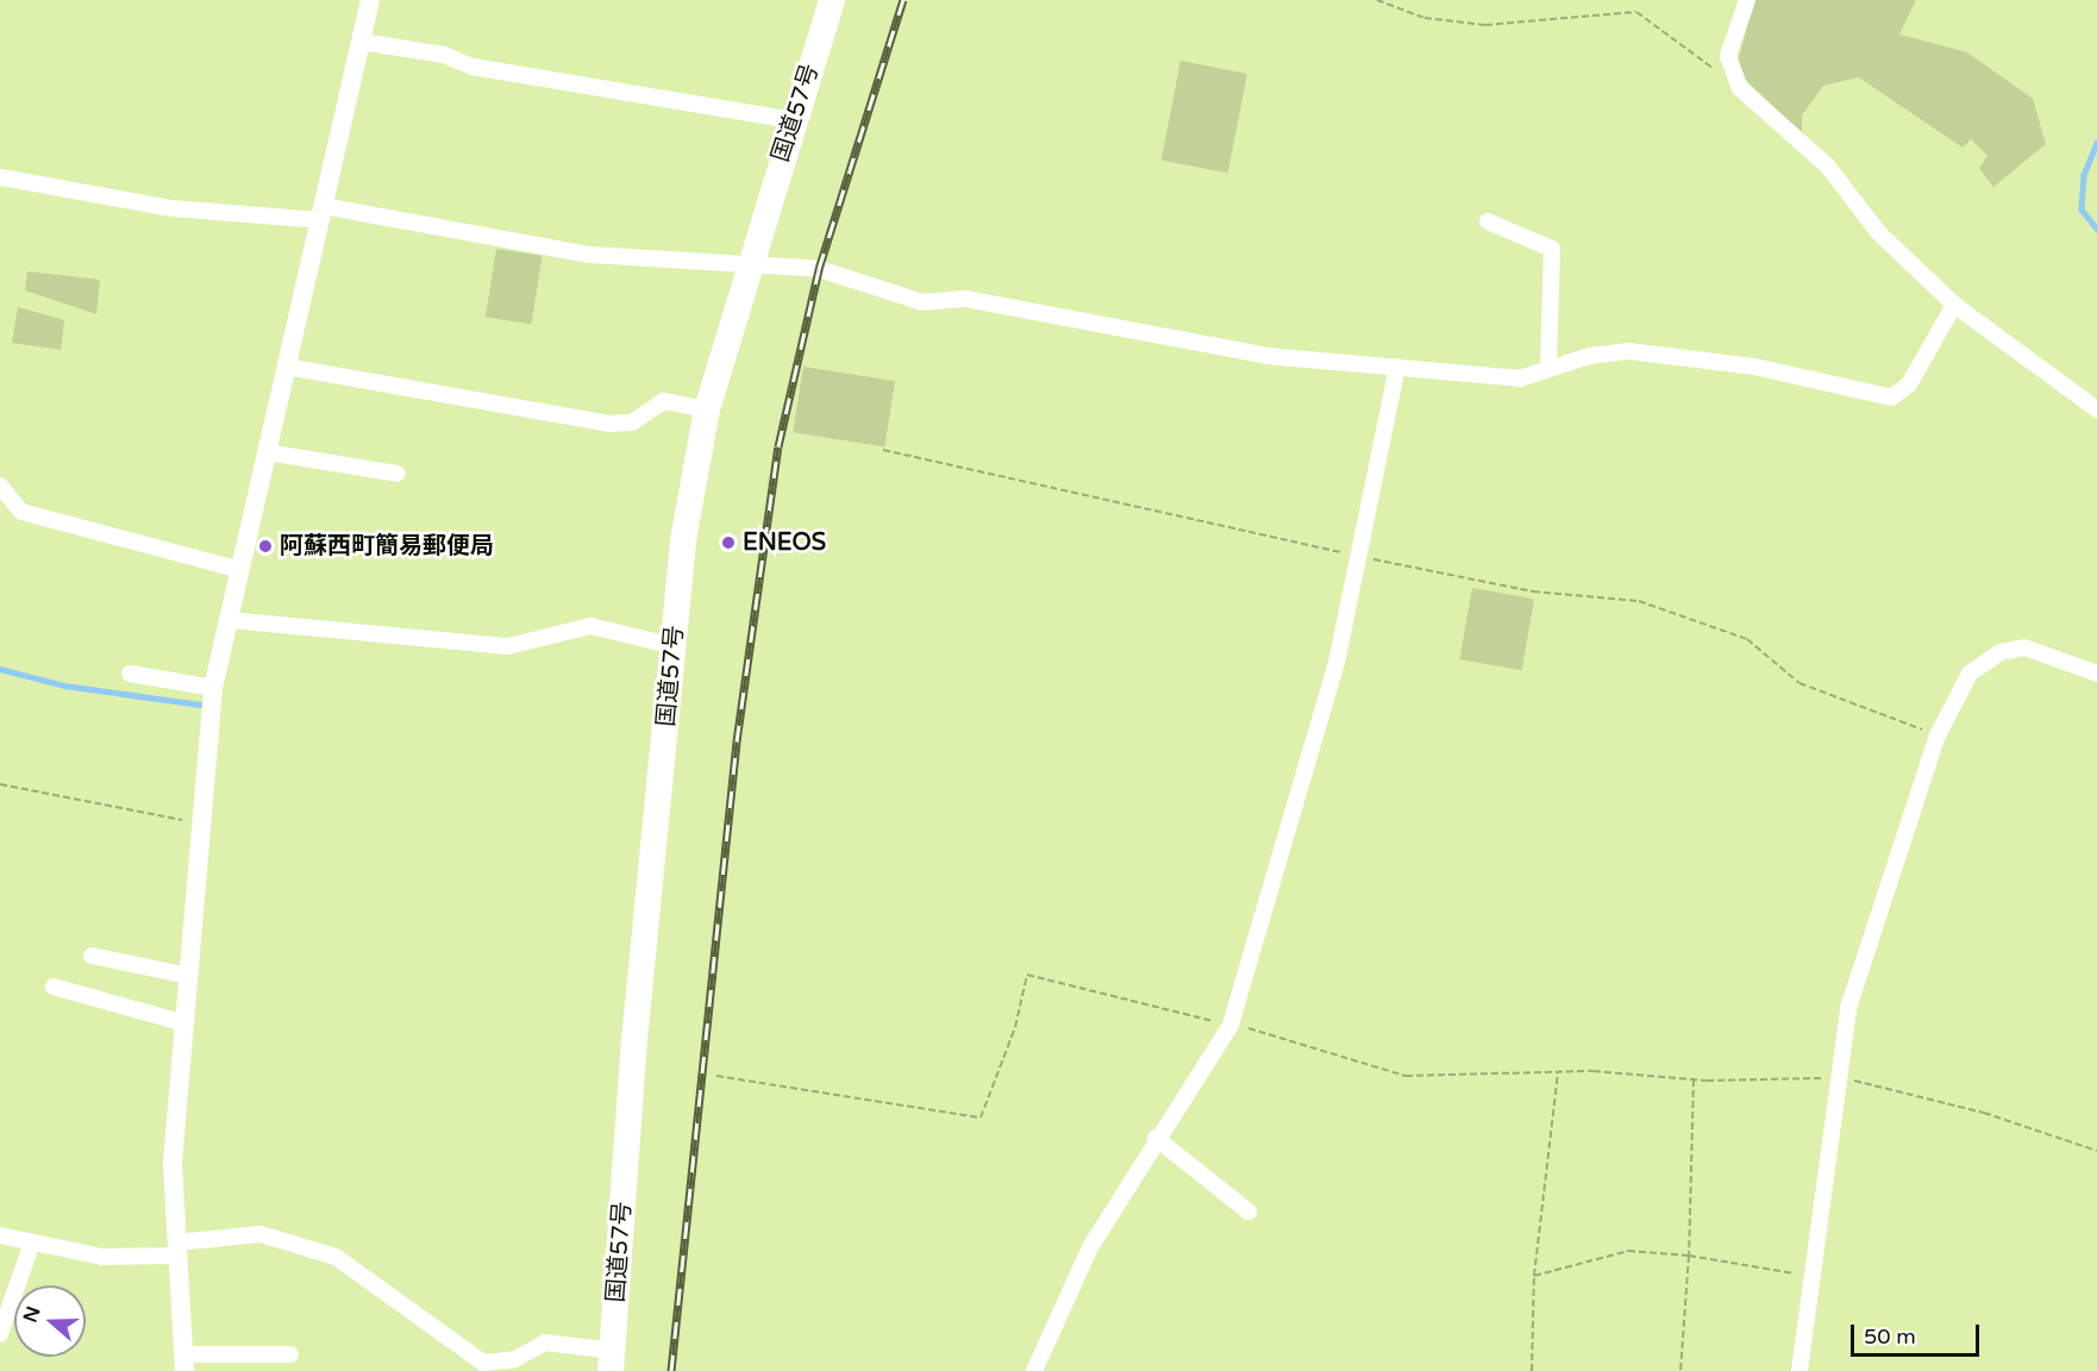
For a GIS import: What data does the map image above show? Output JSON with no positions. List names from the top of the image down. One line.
{"streets":{"highway":["国道57号"]},"places":["ENEOS","阿蘇西町簡易郵便局"],"scale_bar":"50 m","north":"left"}
